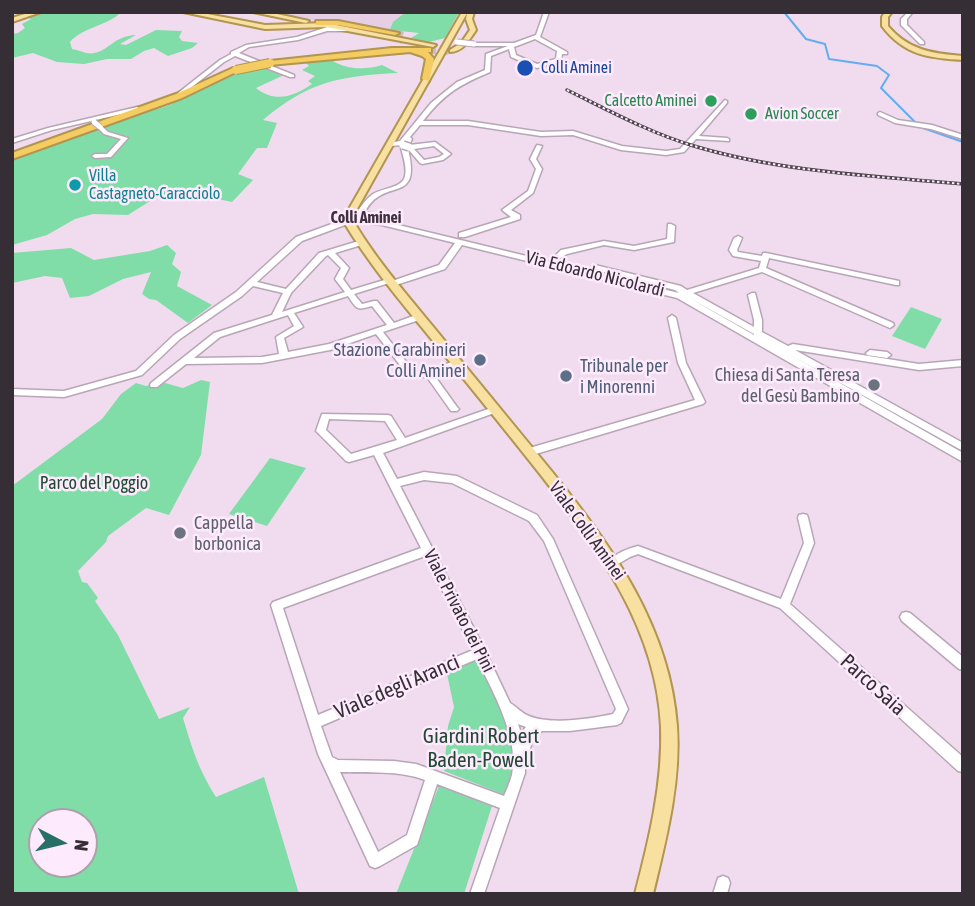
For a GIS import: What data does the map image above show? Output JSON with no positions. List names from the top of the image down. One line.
{"streets":{"main road":["Viale Colli Aminei"],"street":["Via Edoardo Nicolardi","Viale Privato dei Pini","Parco Saia","Viale degli Aranci"]},"crossings":[["Via Edoardo Nicolardi","Viale Colli Aminei"],["Viale Colli Aminei","Parco Saia"],["Viale Privato dei Pini","Viale degli Aranci"]],"districts":["Colli Aminei"],"parks":["Parco del Poggio","Giardini Robert Baden-Powell"],"places":["Colli Aminei","Calcetto Aminei","Avion Soccer","Villa Castagneto-Caracciolo","Stazione Carabinieri Colli Aminei","Tribunale per i Minorenni","Chiesa di Santa Teresa del Gesù Bambino","Cappella borbonica"],"north":"right"}
